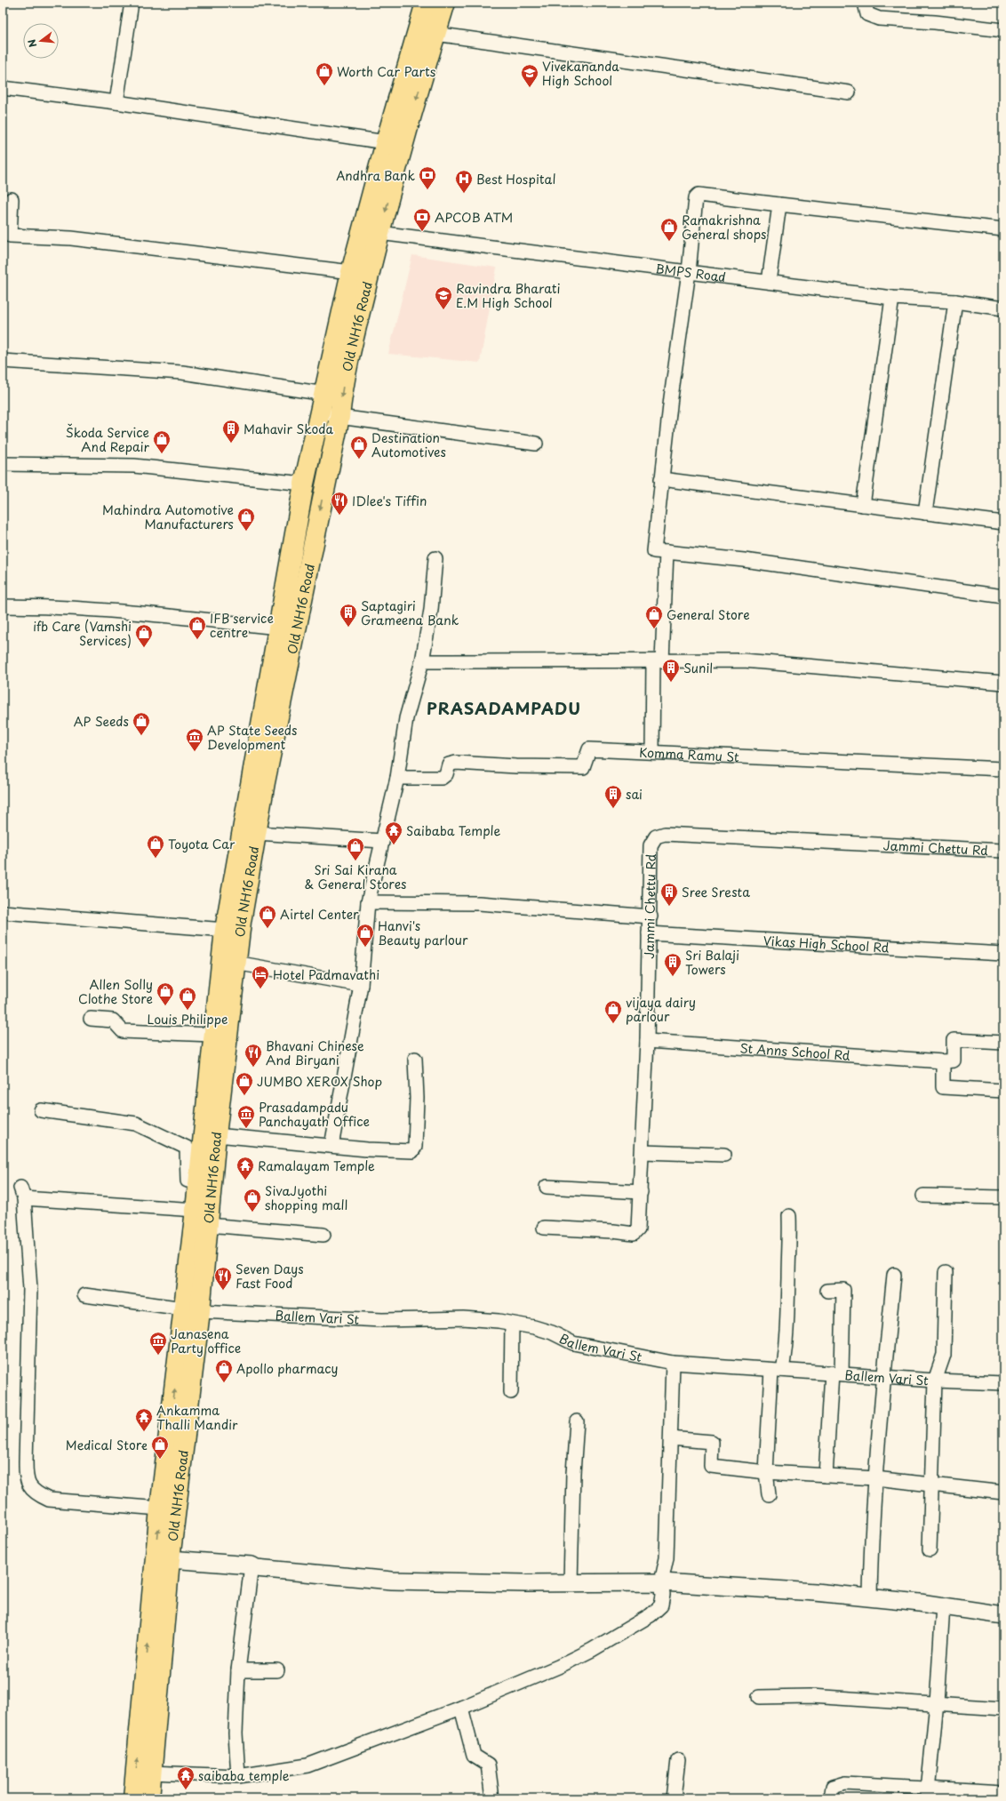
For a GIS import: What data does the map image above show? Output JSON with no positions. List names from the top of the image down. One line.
{"streets":{"main road":["Old NH16 Road"],"street":["BMPS Road","Komma Ramu St","Jammi Chettu Rd","Vikas High School Rd","St Anns School Rd","Ballem Vari St"]},"crossings":[["BMPS Road","Old NH16 Road"],["Old NH16 Road","Ballem Vari St"],["Jammi Chettu Rd","Vikas High School Rd"],["Jammi Chettu Rd","St Anns School Rd"]],"districts":["PRASADAMPADU"],"places":{"shop":["Worth Car Parts","Ramakrishna General shops","Škoda Service And Repair","Destination Automotives","Mahindra Automotive Manufacturers","General Store","IFB service centre","ifb Care (Vamshi Services)","AP Seeds","Toyota Car","Sri Sai Kirana & General Stores","Airtel Center","Hanvi's Beauty parlour","Allen Solly Clothe Store","Louis Philippe","vijaya dairy parlour","JUMBO XEROX Shop","SivaJyothi shopping mall","Apollo pharmacy","Medical Store"],"school or university":["Vivekananda High School","Ravindra Bharati E.M High School"],"bank":["Andhra Bank","APCOB ATM"],"hospital":["Best Hospital"],"building":["Mahavir Skoda","Saptagiri Grameena Bank","Sunil","sai","Sree Sresta","Sri Balaji Towers"],"restaurant":["IDlee's Tiffin","Bhavani Chinese And Biryani","Seven Days Fast Food"],"museum":["AP State Seeds Development","Prasadampadu Panchayath Office","Janasena Party office"],"temple":["Saibaba Temple","Ramalayam Temple","Ankamma Thalli Mandir","saibaba temple"],"hotel":["Hotel Padmavathi"]},"north":"left"}
